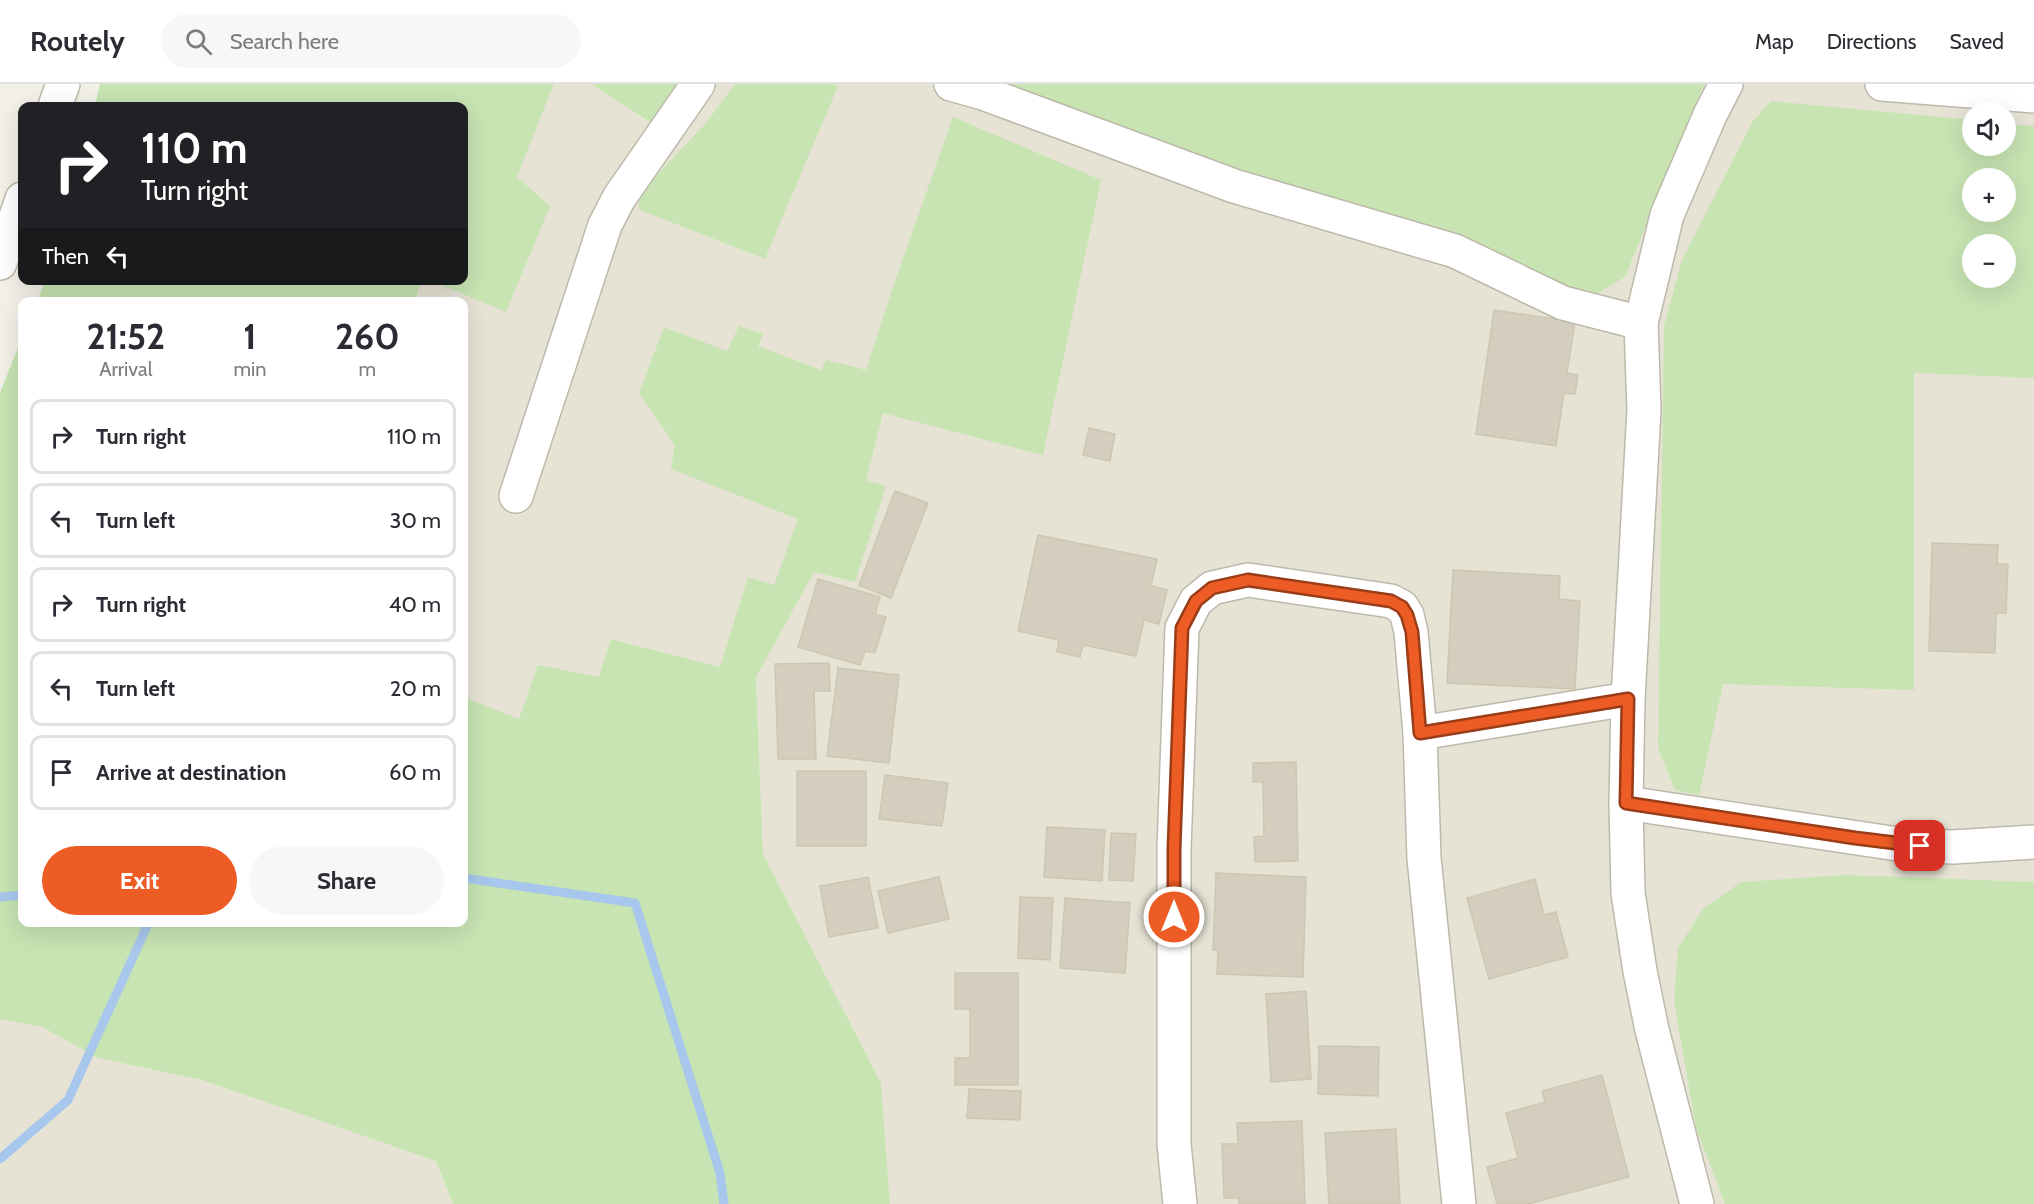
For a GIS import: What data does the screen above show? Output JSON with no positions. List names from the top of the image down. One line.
{"page":{"header":"Routely","search":"Search here","nav":["Map","Directions","Saved"],"map_buttons":["+","−"],"turn":["110 m","Turn right"],"then":"Then","eta":["21:52","Arrival","1","min","260","m"],"list":[{"name":"Turn right","value":"110 m"},{"name":"Turn left","value":"30 m"},{"name":"Turn right","value":"40 m"},{"name":"Turn left","value":"20 m"},{"name":"Arrive at destination","value":"60 m"}],"buttons":["Exit","Share"]}}
